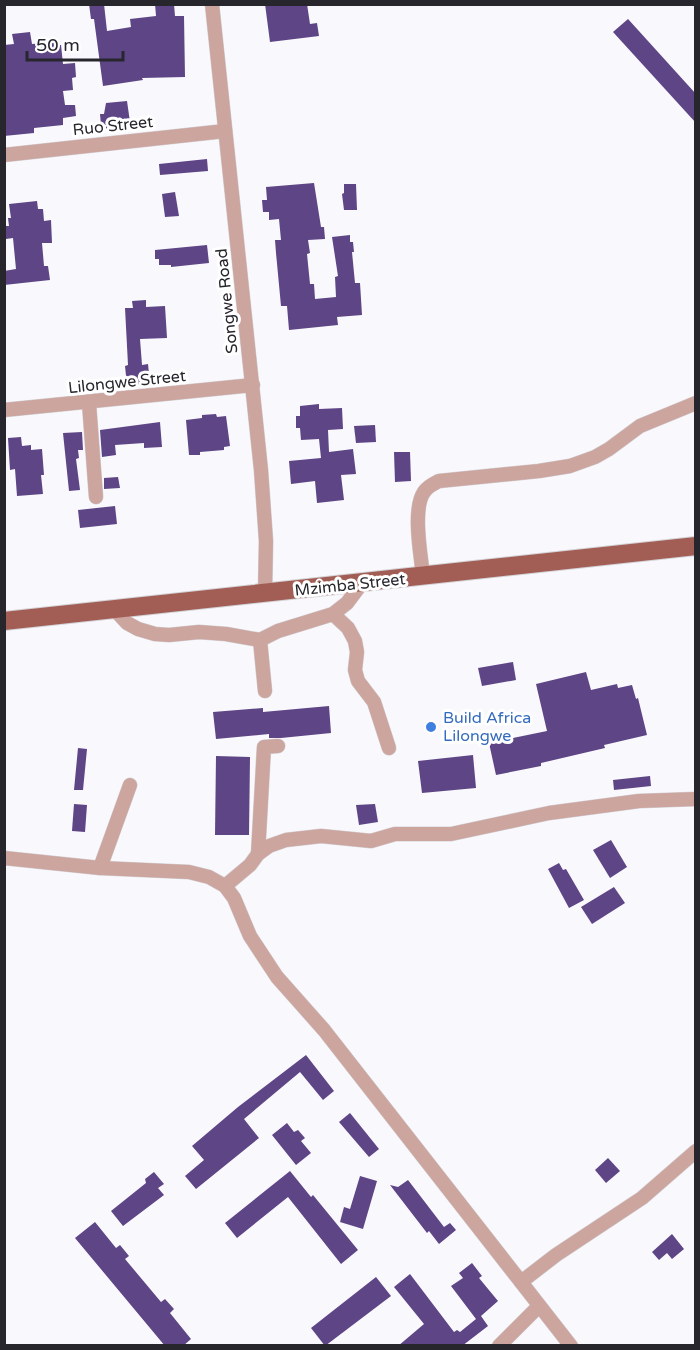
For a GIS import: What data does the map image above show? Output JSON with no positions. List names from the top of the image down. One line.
{"streets":{"main road":["Mzimba Street"],"street":["Ruo Street","Songwe Road","Lilongwe Street"]},"crossings":[["Ruo Street","Songwe Road"],["Songwe Road","Lilongwe Street"],["Songwe Road","Mzimba Street"]],"places":["Build Africa Lilongwe"],"scale_bar":"50 m"}
